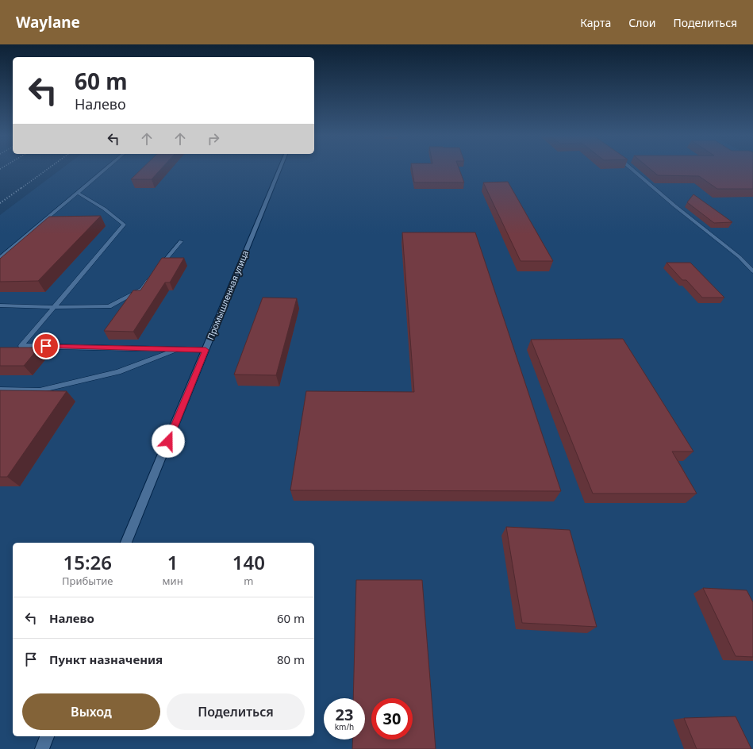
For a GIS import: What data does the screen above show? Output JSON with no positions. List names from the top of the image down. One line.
{"streets":{"street":["Промышленная улица"]},"page":{"header":"Waylane","nav":["Карта","Слои","Поделиться"],"turn":["60 m","Налево"],"eta":["15:26","Прибытие","1","мин","140","m"],"list":[{"name":"Налево","value":"60 m"},{"name":"Пункт назначения","value":"80 m"}],"buttons":["Выход","Поделиться"],"speed":"23 km/h","limit":"30"}}
